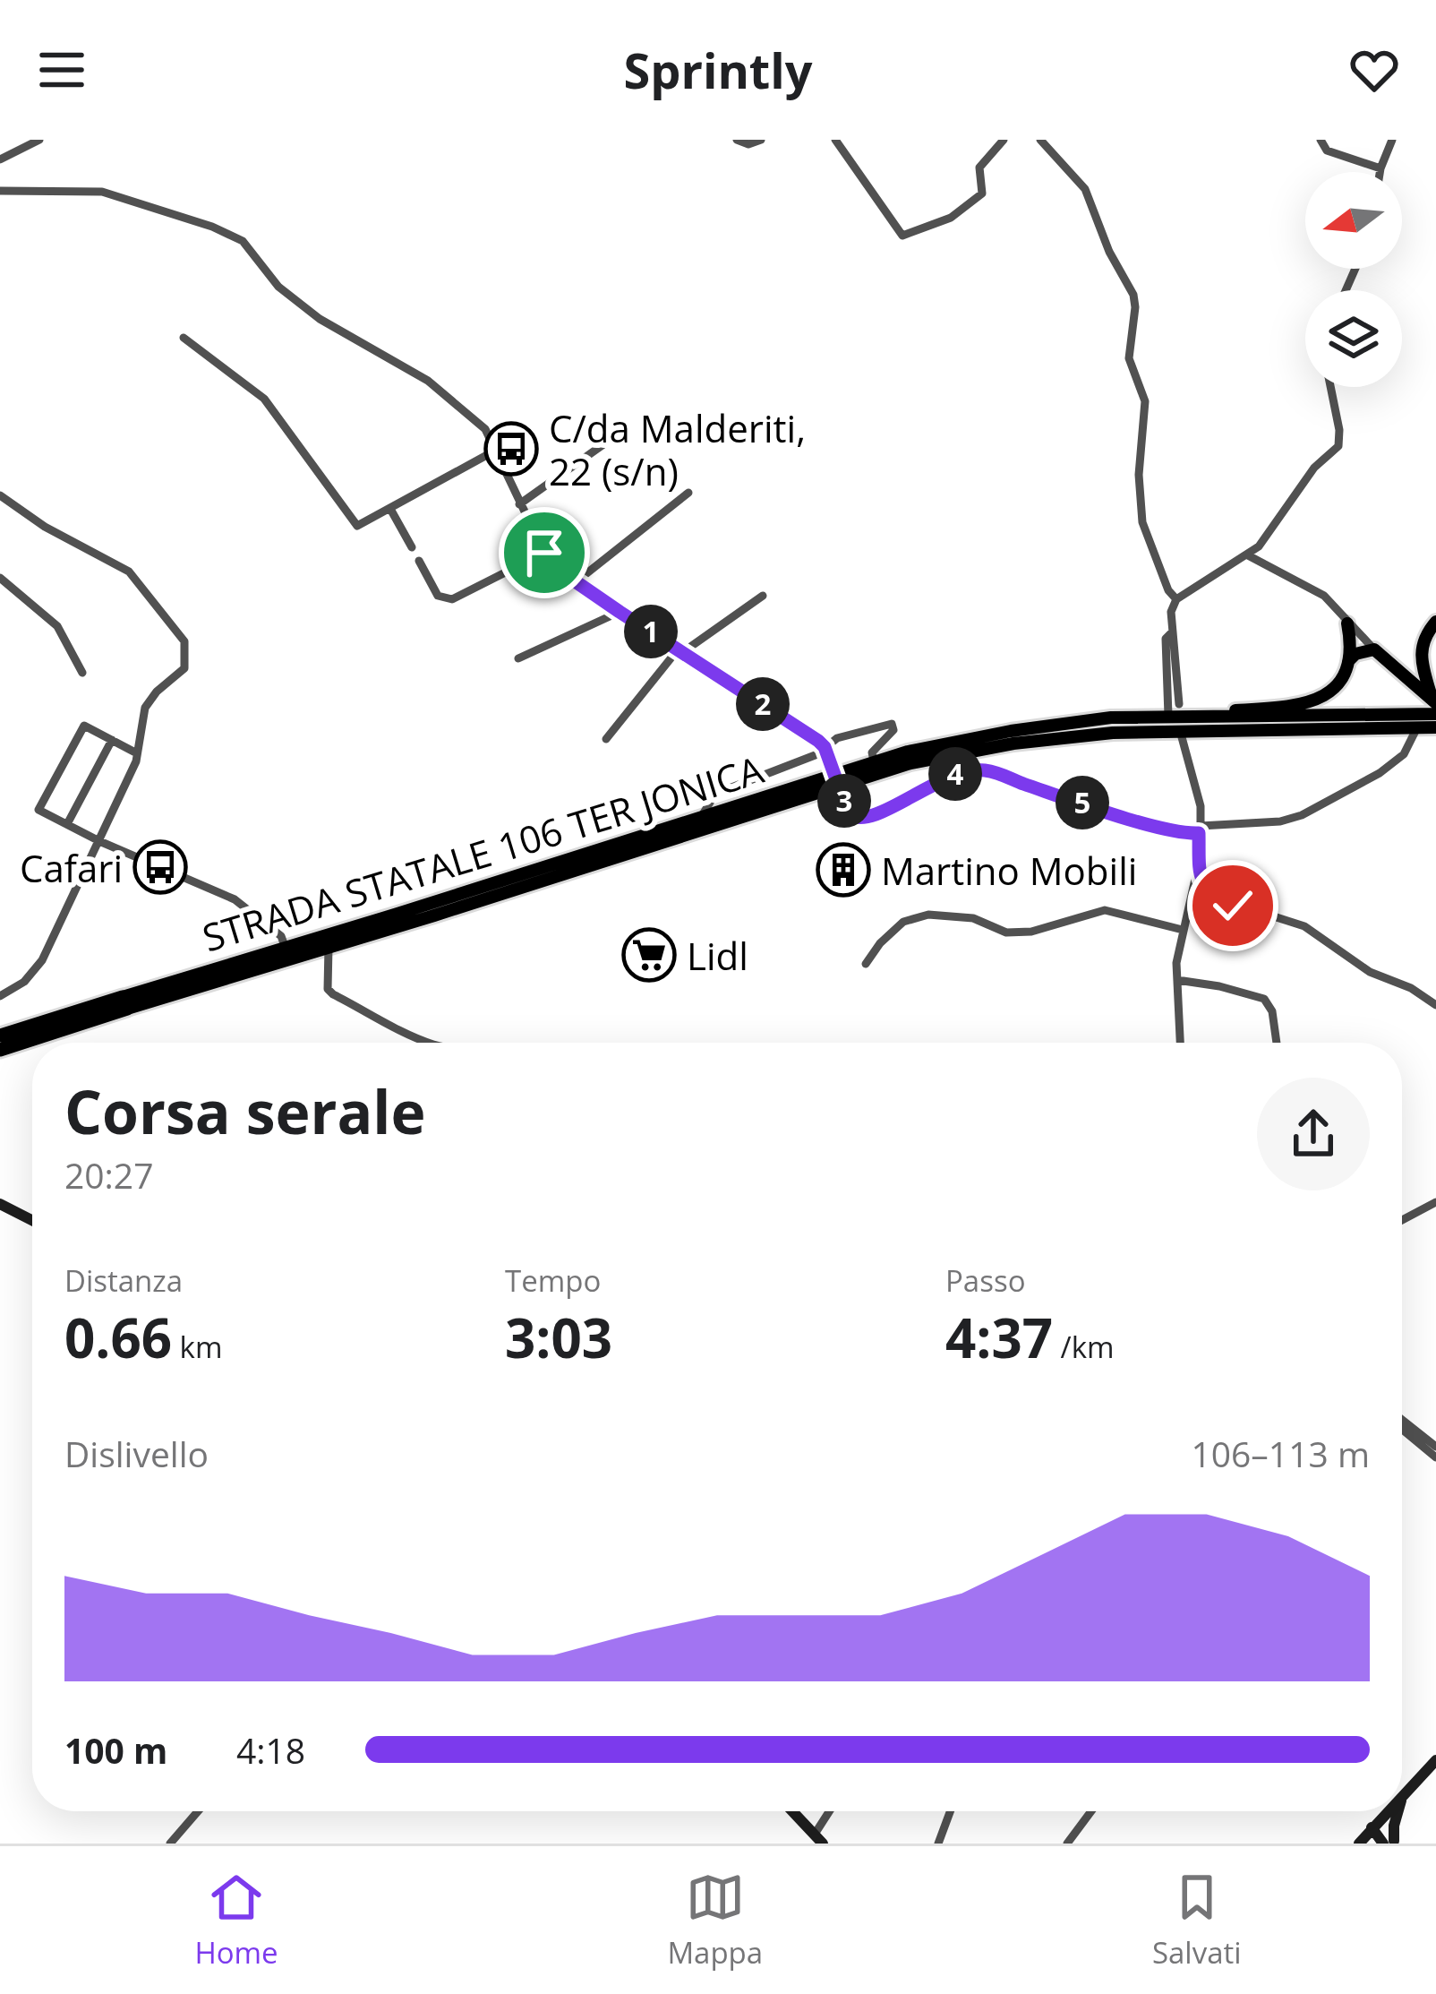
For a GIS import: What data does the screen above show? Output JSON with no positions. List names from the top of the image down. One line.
{"streets":{"main road":["STRADA STATALE 106 TER JONICA"]},"places":{"bus stop":["C/da Malderiti, 22 (s/n)","Cafari"],"building":["Martino Mobili"],"supermarket":["Lidl"]},"north":"left","page":{"header":"Sprintly","pins":["1","2","4","3","5"],"heading":["Corsa serale","20:27"],"stats":[["Distanza","0.66 km"],["Tempo","3:03"],["Passo","4:37 /km"]],"chart":["Dislivello","106–113 m"],"list":[{"name":"100 m","note":"4:18"}],"tabs":["Home","Mappa","Salvati"]}}
